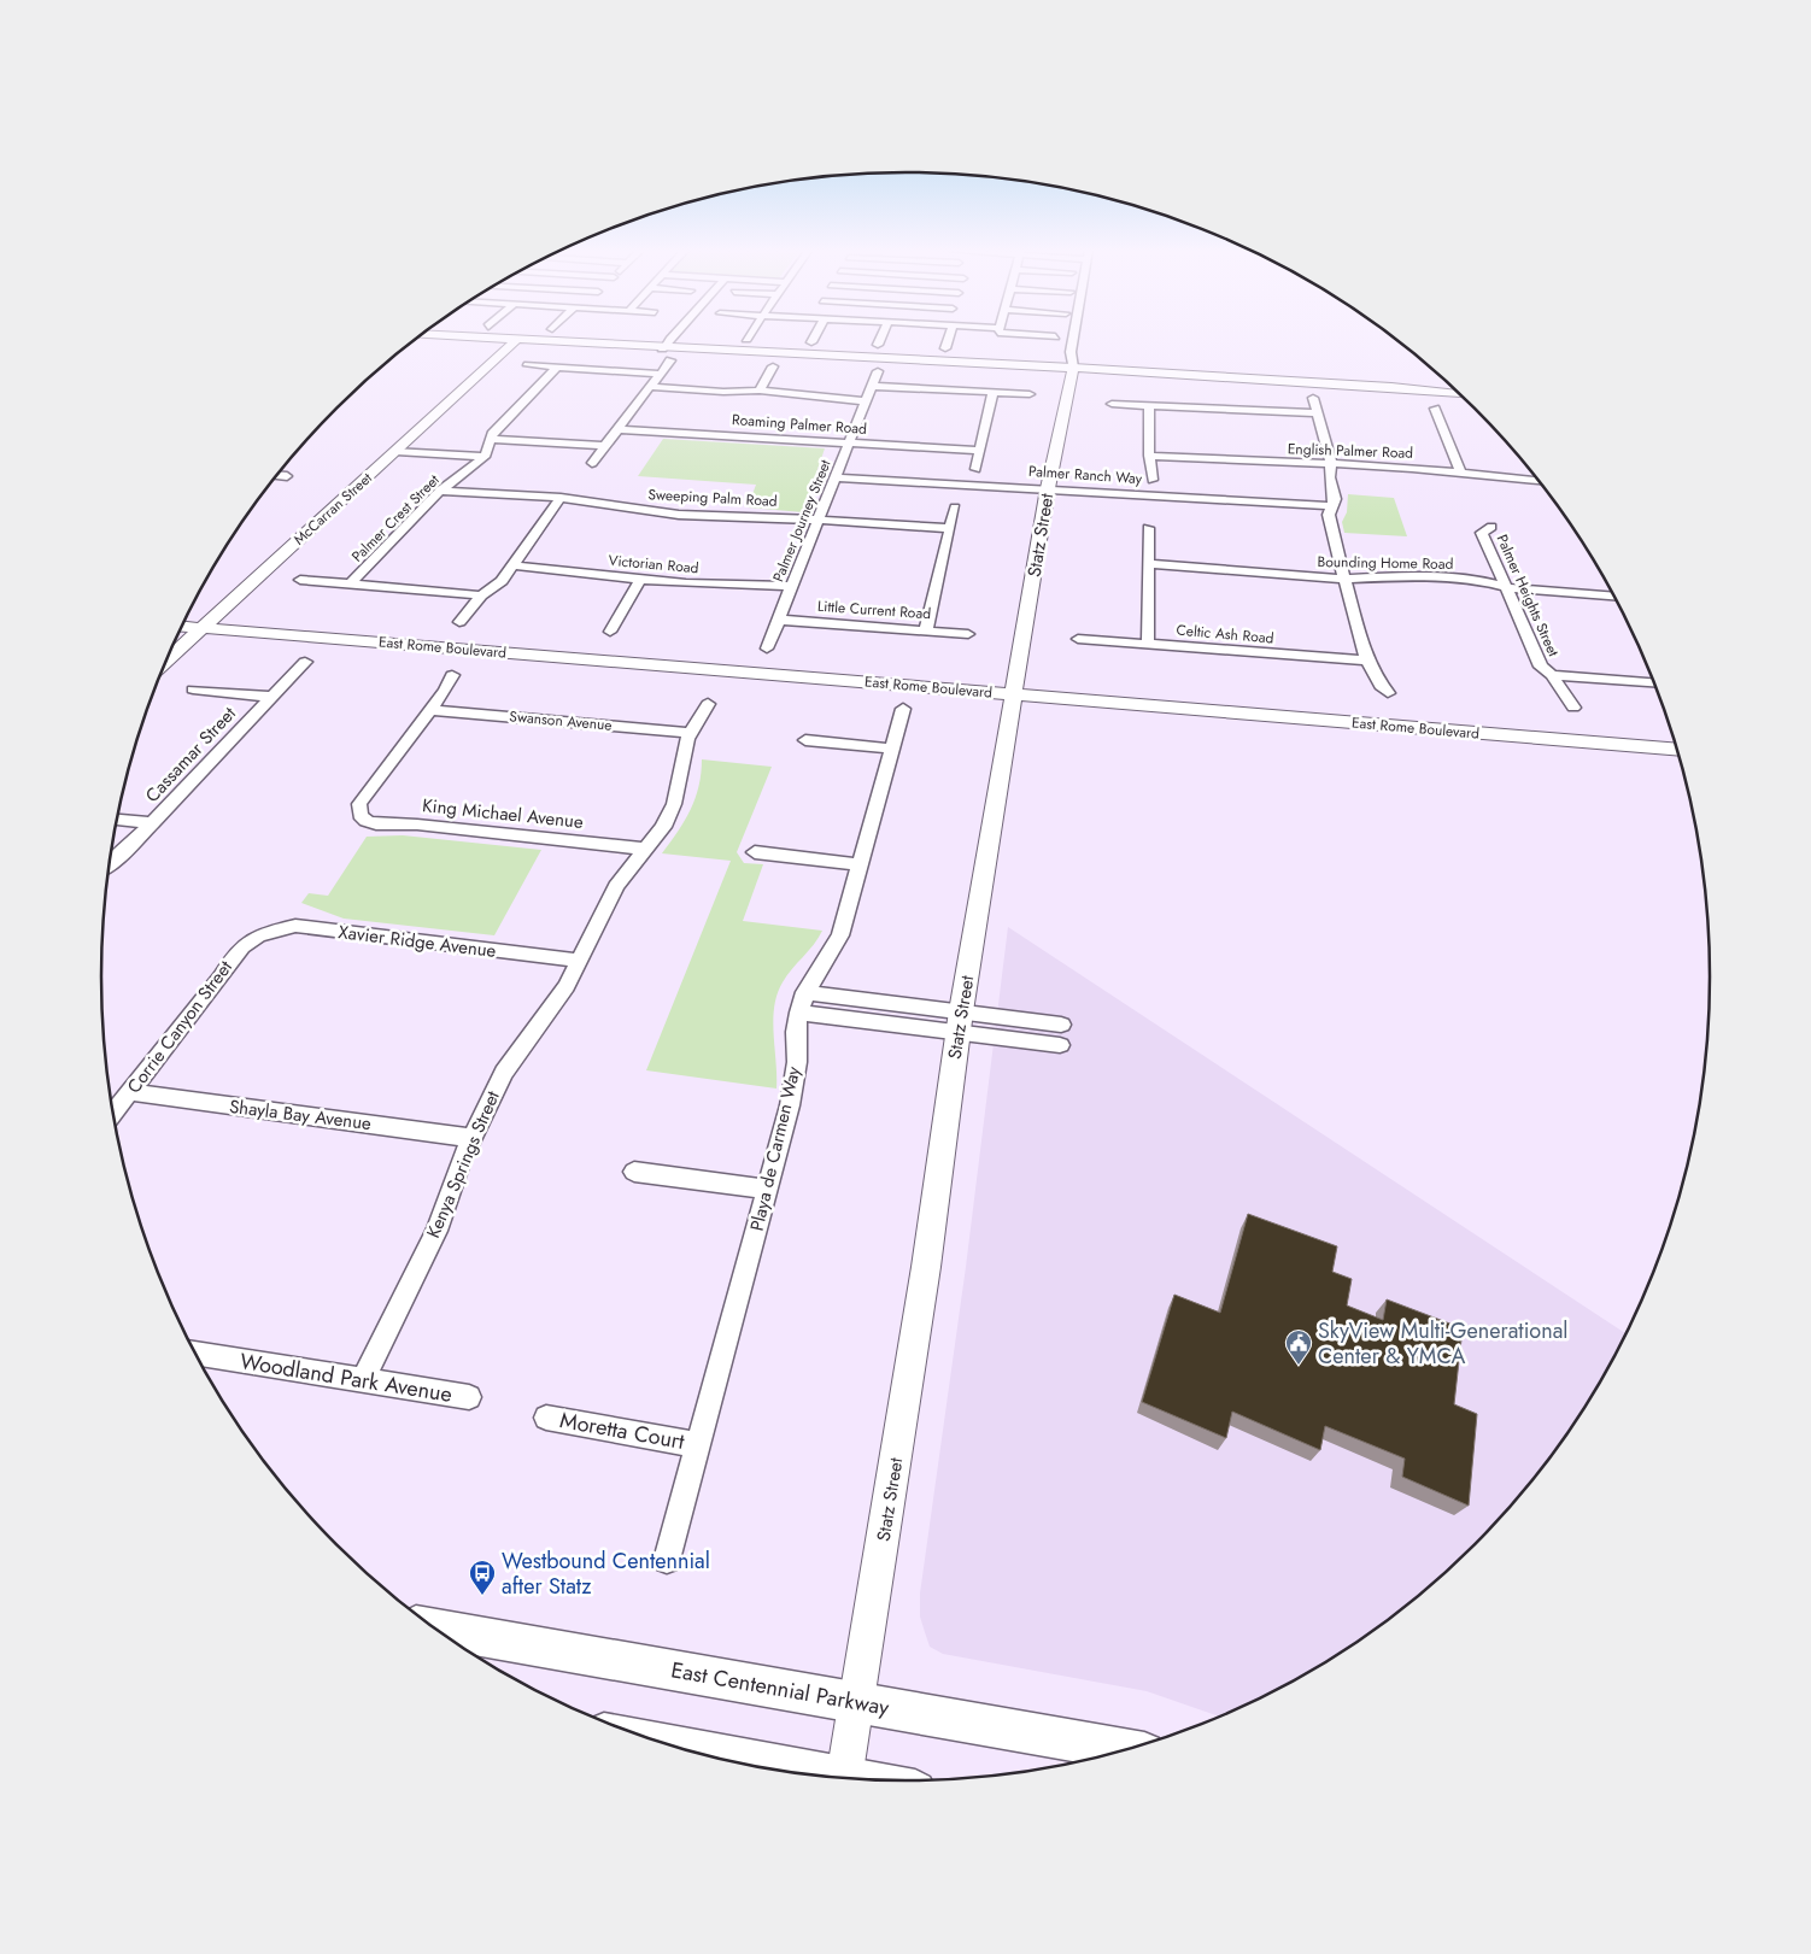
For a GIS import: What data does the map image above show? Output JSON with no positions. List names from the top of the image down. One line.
{"streets":{"main road":["East Centennial Parkway"],"street":["Roaming Palmer Road","English Palmer Road","Palmer Ranch Way","Sweeping Palm Road","McCarran Street","Palmer Crest Street","Palmer Journey Street","Statz Street","Bounding Home Road","Victorian Road","Palmer Heights Street","Little Current Road","Celtic Ash Road","East Rome Boulevard","Swanson Avenue","Cassamar Street","King Michael Avenue","Xavier Ridge Avenue","Corrie Canyon Street","Shayla Bay Avenue","Playa de Carmen Way","Kenya Springs Street","Woodland Park Avenue","Moretta Court"]},"crossings":[["Roaming Palmer Road","Palmer Journey Street"],["Palmer Ranch Way","Palmer Journey Street"],["Palmer Ranch Way","Statz Street"],["Sweeping Palm Road","Palmer Crest Street"],["Sweeping Palm Road","Palmer Journey Street"],["McCarran Street","East Rome Boulevard"],["Palmer Journey Street","Victorian Road"],["Palmer Journey Street","Little Current Road"],["Statz Street","East Rome Boulevard"],["Statz Street","East Centennial Parkway"],["Bounding Home Road","Palmer Heights Street"],["Swanson Avenue","King Michael Avenue"],["Swanson Avenue","Kenya Springs Street"],["King Michael Avenue","Kenya Springs Street"],["Xavier Ridge Avenue","Corrie Canyon Street"],["Xavier Ridge Avenue","Kenya Springs Street"],["Corrie Canyon Street","Shayla Bay Avenue"],["Shayla Bay Avenue","Kenya Springs Street"],["Playa de Carmen Way","Moretta Court"],["Kenya Springs Street","Woodland Park Avenue"]],"places":{"public building":["SkyView Multi-Generational Center & YMCA"],"bus stop":["Westbound Centennial after Statz"]}}
